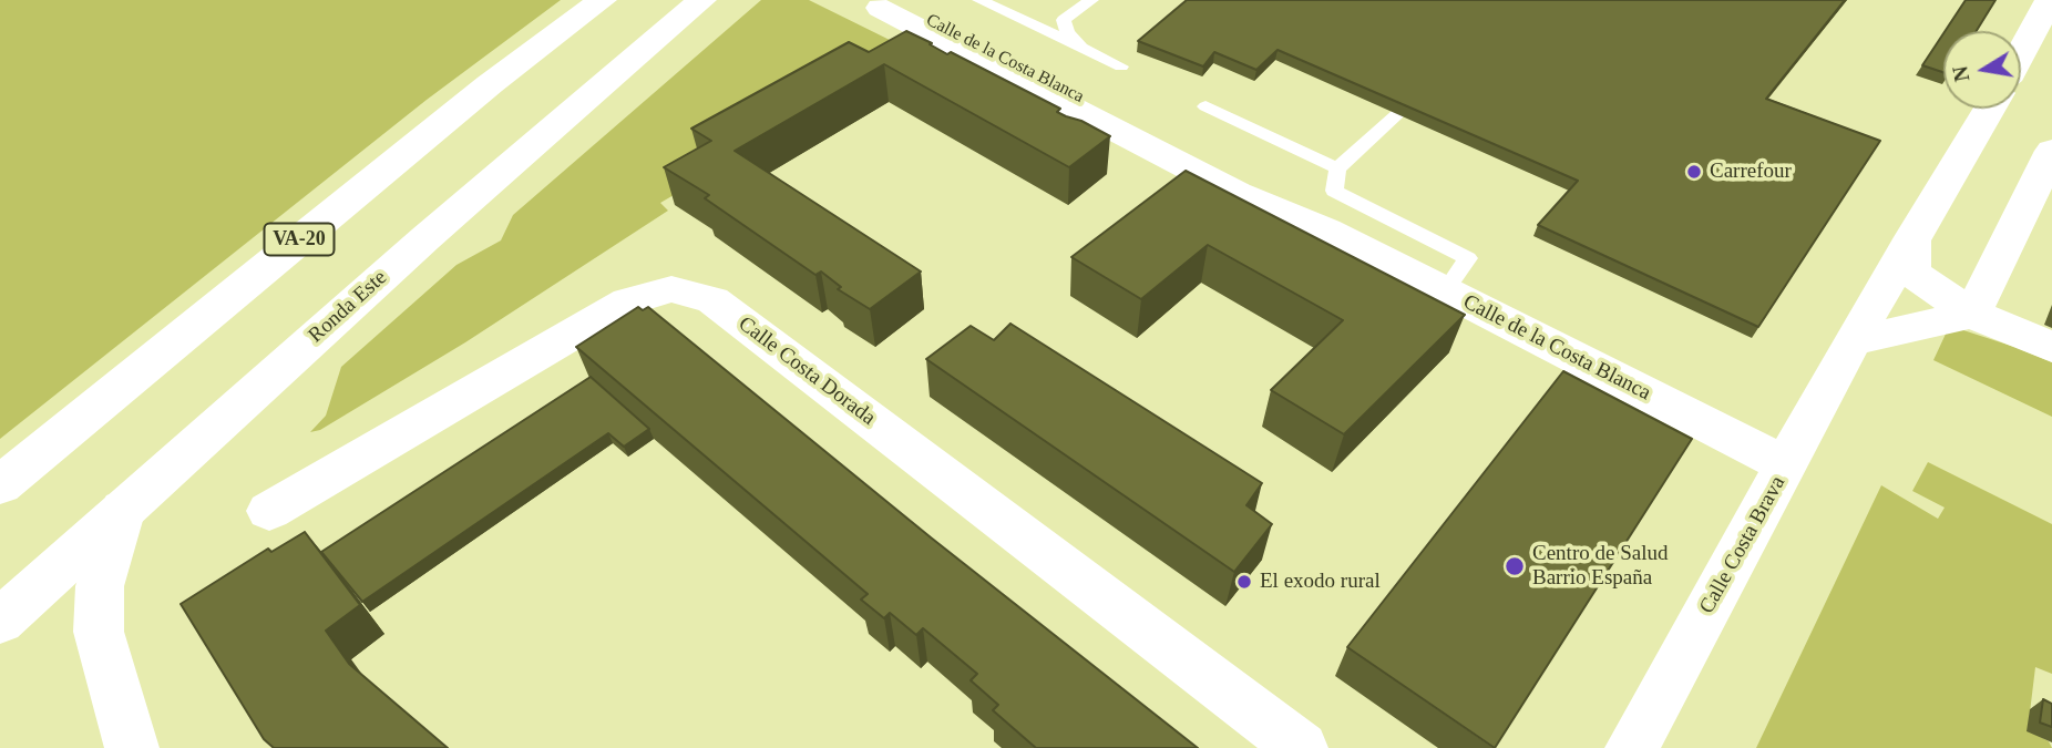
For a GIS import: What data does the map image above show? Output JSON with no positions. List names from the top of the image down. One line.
{"streets":{"main road":["Calle de la Costa Blanca","VA-20","Ronda Este","Calle Costa Dorada","Calle Costa Brava"]},"crossings":[["Calle de la Costa Blanca","Calle Costa Brava"]],"places":["Carrefour","Centro de Salud Barrio España","El exodo rural"],"north":"left"}
